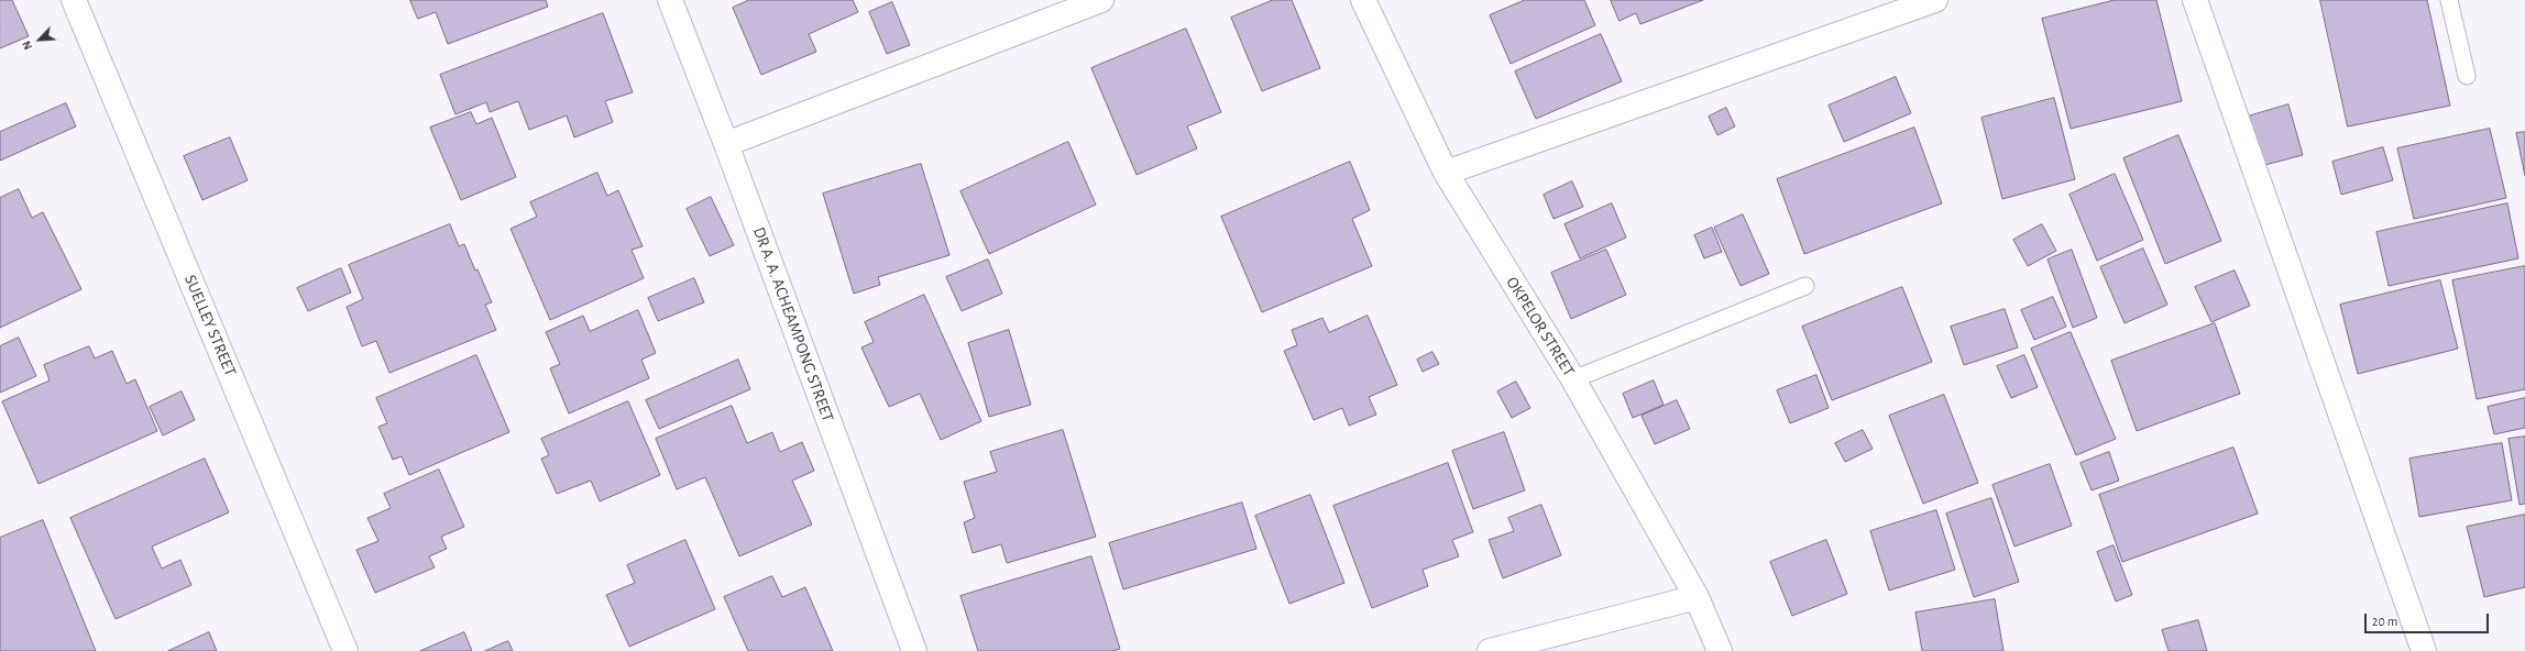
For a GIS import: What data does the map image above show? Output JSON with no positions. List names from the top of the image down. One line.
{"streets":{"street":["DR A. A. ACHEAMPONG STREET","SUELLEY STREET","OKPELOR STREET"]},"scale_bar":"20 m","north":"bottom left"}
